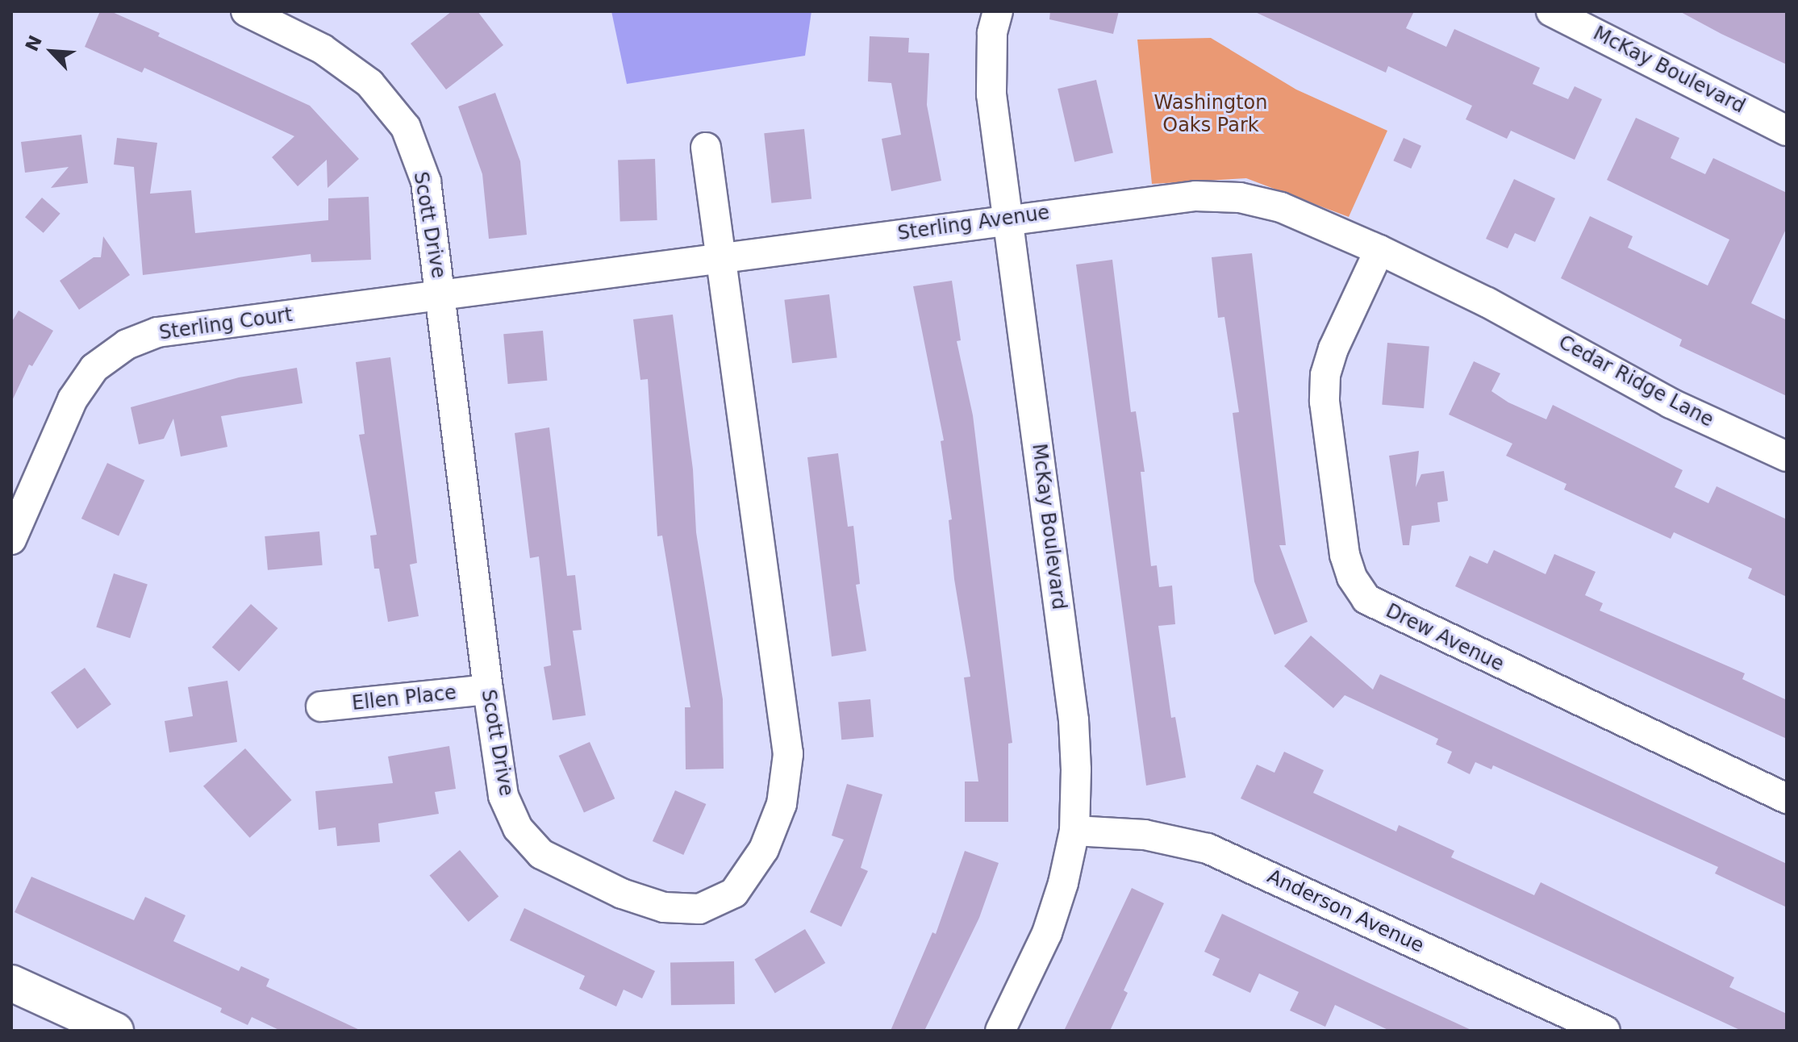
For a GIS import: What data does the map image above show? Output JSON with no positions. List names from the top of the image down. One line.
{"streets":{"street":["McKay Boulevard","Sterling Avenue","Scott Drive","Sterling Court","Cedar Ridge Lane","Drew Avenue","Ellen Place","Anderson Avenue"]},"crossings":[["McKay Boulevard","Sterling Avenue"],["McKay Boulevard","Anderson Avenue"],["Sterling Avenue","Scott Drive"],["Sterling Avenue","Sterling Court"],["Sterling Avenue","Cedar Ridge Lane"],["Sterling Avenue","Drew Avenue"],["Scott Drive","Sterling Court"],["Scott Drive","Ellen Place"]],"parks":["Washington Oaks Park"],"north":"top left"}
